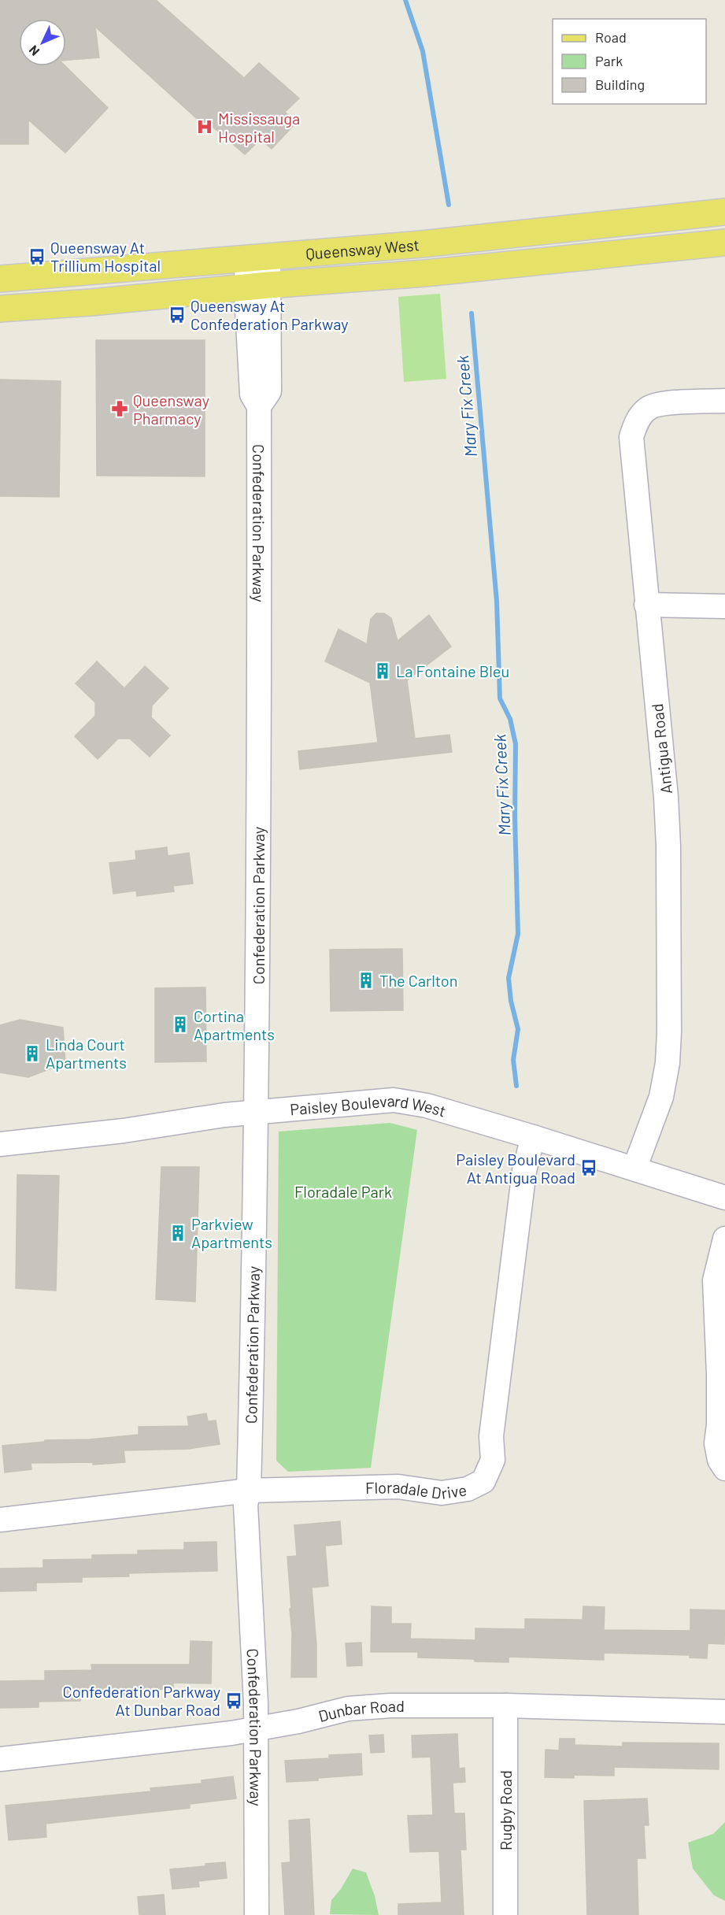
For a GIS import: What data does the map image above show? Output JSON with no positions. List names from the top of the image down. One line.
{"streets":{"main road":["Queensway West"],"street":["Confederation Parkway","Antigua Road","Paisley Boulevard West","Floradale Drive","Dunbar Road","Rugby Road"]},"crossings":[["Queensway West","Confederation Parkway"],["Confederation Parkway","Paisley Boulevard West"],["Confederation Parkway","Floradale Drive"],["Confederation Parkway","Dunbar Road"],["Antigua Road","Paisley Boulevard West"],["Paisley Boulevard West","Floradale Drive"],["Dunbar Road","Rugby Road"]],"water":["Mary Fix Creek"],"parks":["Floradale Park"],"places":{"hospital":["Mississauga Hospital"],"bus stop":["Queensway At Trillium Hospital","Queensway At Confederation Parkway","Paisley Boulevard At Antigua Road","Confederation Parkway At Dunbar Road"],"pharmacy":["Queensway Pharmacy"],"building":["La Fontaine Bleu","The Carlton","Cortina Apartments","Linda Court Apartments","Parkview Apartments"]},"legend":["Road","Park","Building"],"north":"bottom left"}
